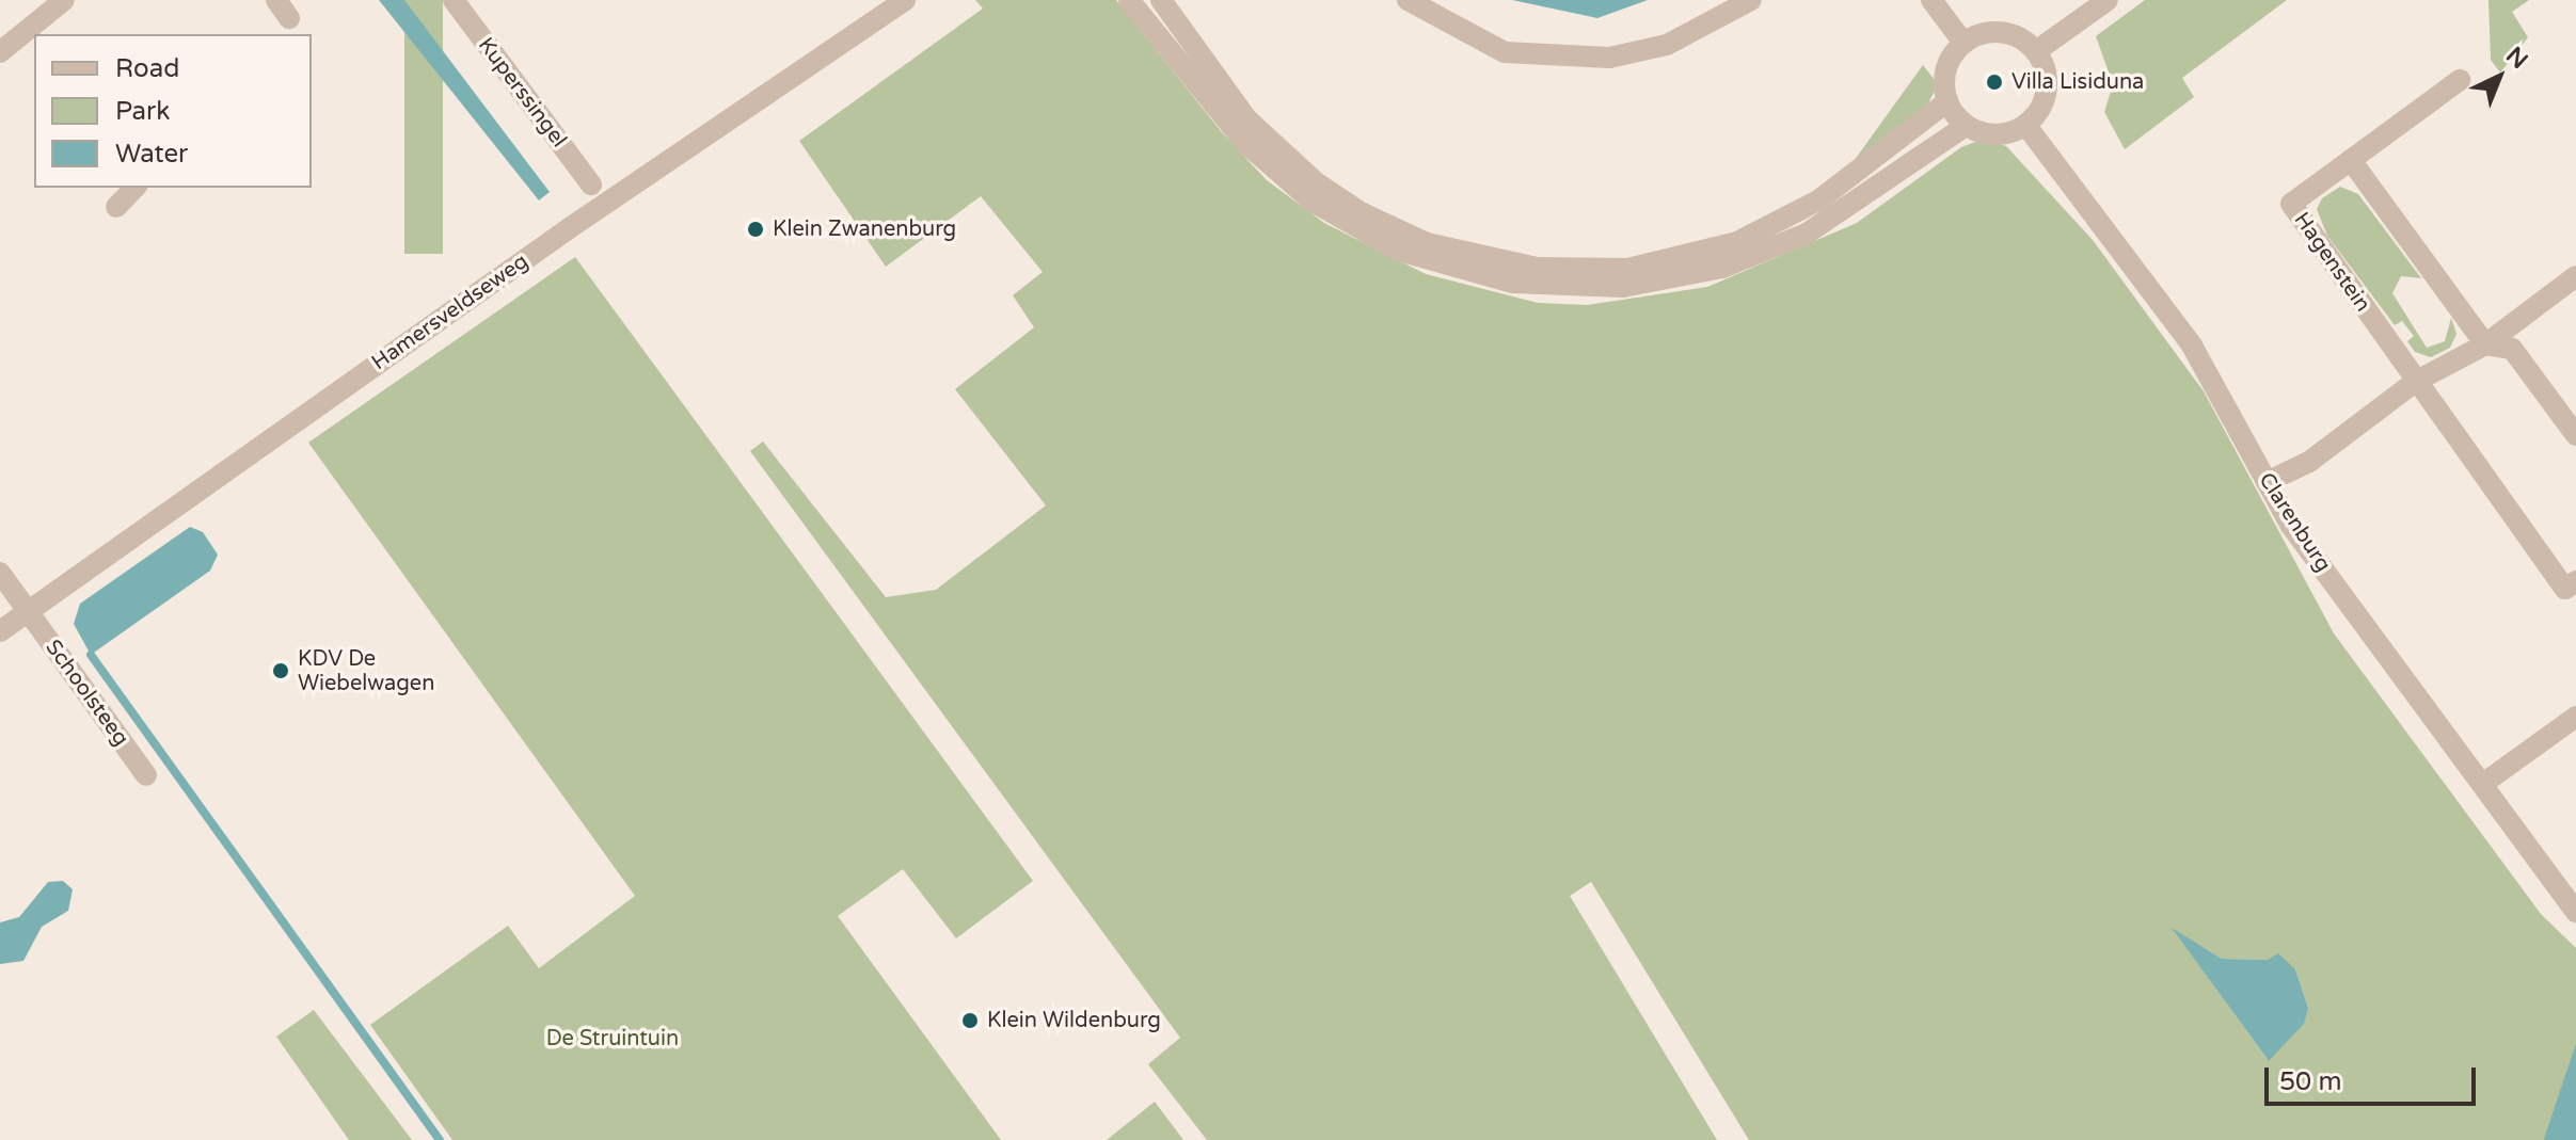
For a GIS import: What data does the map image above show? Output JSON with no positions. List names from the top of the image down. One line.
{"streets":{"street":["Kuperssingel","Hagenstein","Hamersveldseweg","Clarenburg","Schoolsteeg"]},"crossings":[["Hamersveldseweg","Schoolsteeg"]],"parks":["De Struintuin"],"places":["Villa Lisiduna","Klein Zwanenburg","KDV De Wiebelwagen","Klein Wildenburg"],"legend":["Road","Park","Water"],"scale_bar":"50 m","north":"top right"}
